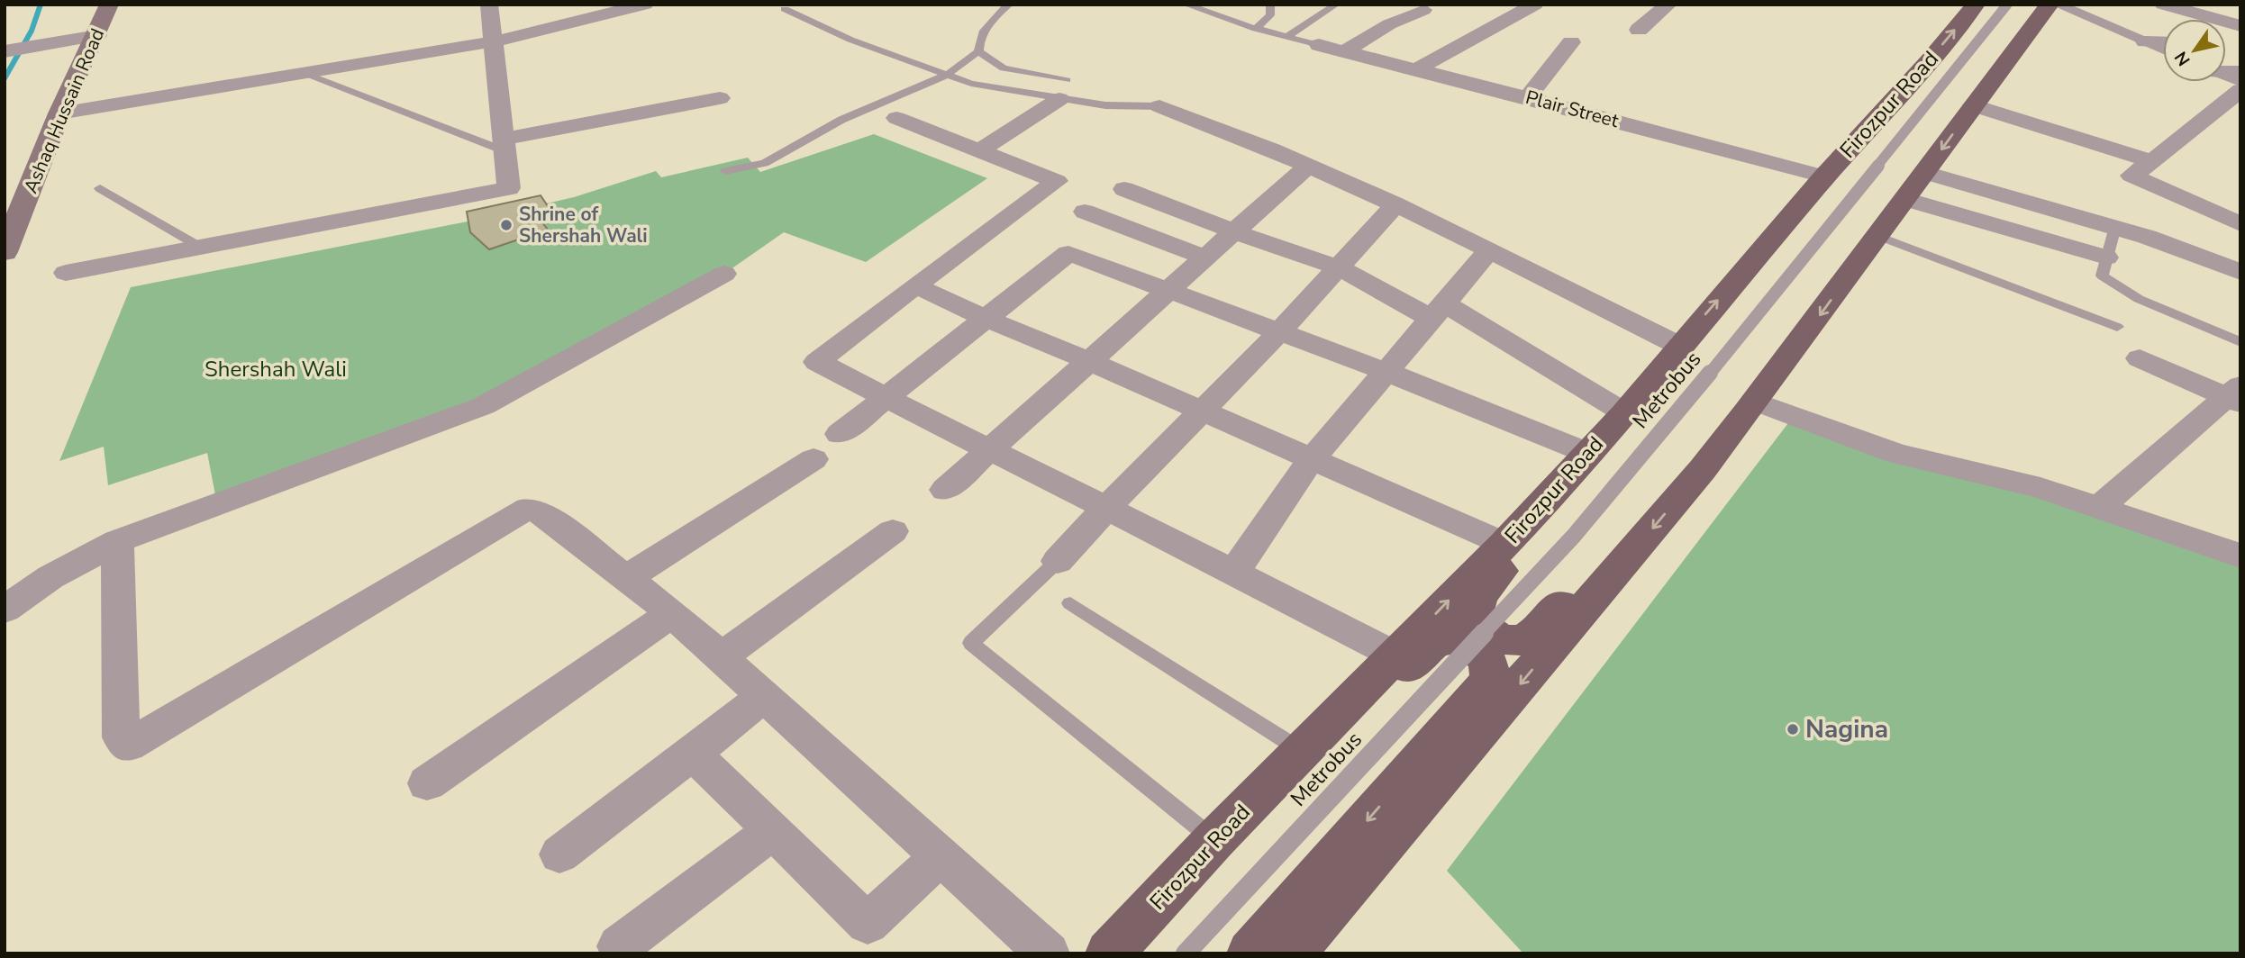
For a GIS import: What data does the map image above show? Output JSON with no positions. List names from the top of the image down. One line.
{"streets":{"main road":["Firozpur Road","Ashaq Hussain Road"],"street":["Plair Street"],"lane":["Metrobus"]},"crossings":[["Firozpur Road","Plair Street"]],"parks":["Shershah Wali"],"places":["Shrine of Shershah Wali","Nagina"],"north":"bottom left"}
